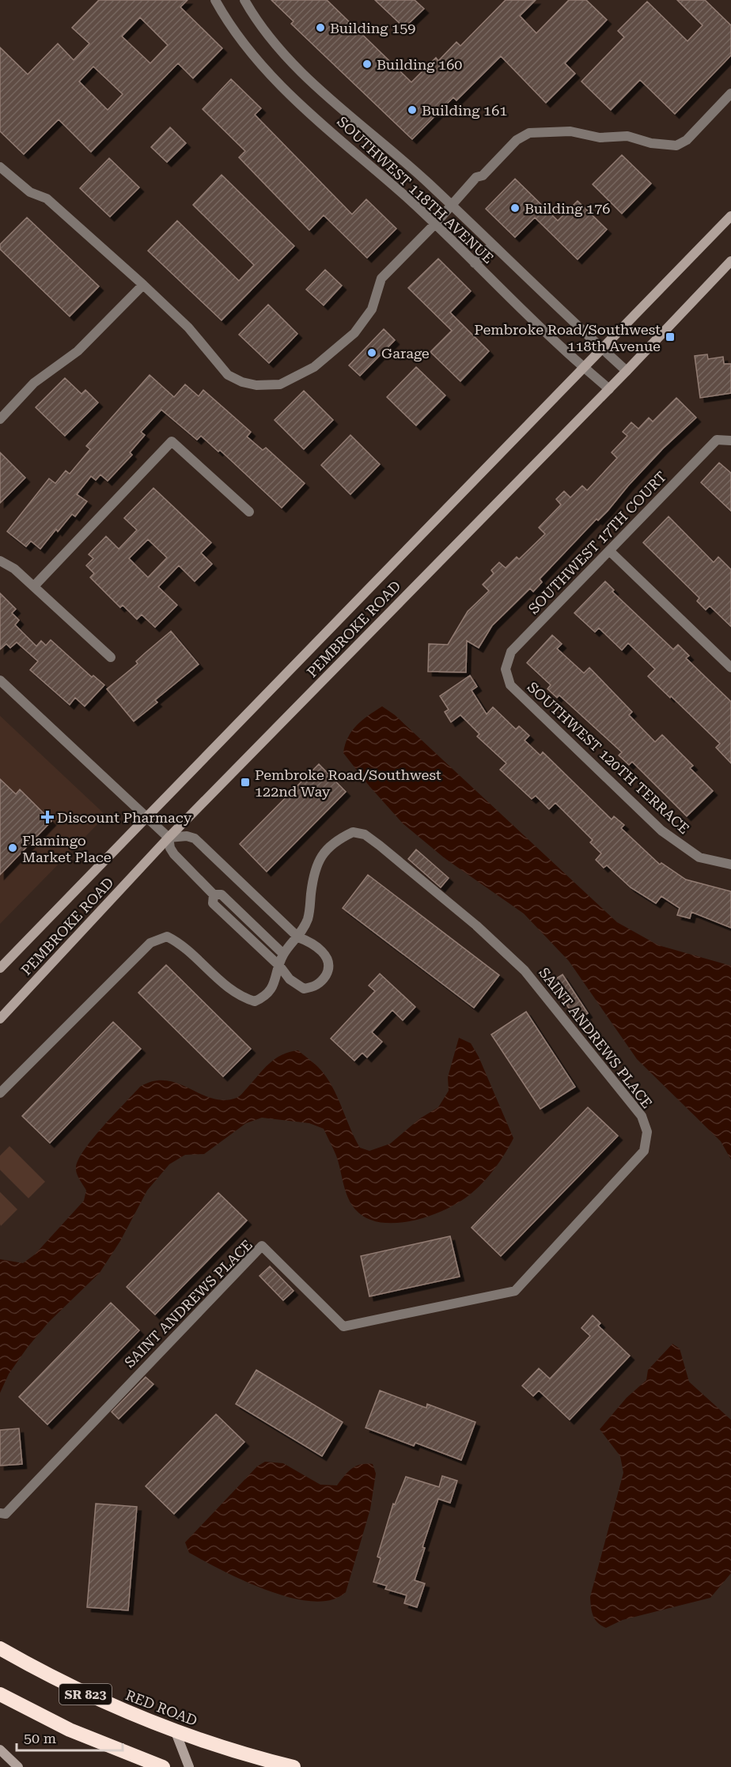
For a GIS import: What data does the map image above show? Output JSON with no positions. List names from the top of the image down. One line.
{"streets":{"highway":["SR 823","RED ROAD"],"main road":["PEMBROKE ROAD"],"street":["SOUTHWEST 118TH AVENUE","SOUTHWEST 17TH COURT","SOUTHWEST 120TH TERRACE","SAINT ANDREWS PLACE"]},"crossings":[["SOUTHWEST 118TH AVENUE","PEMBROKE ROAD"],["SOUTHWEST 17TH COURT","SOUTHWEST 120TH TERRACE"]],"places":{"other":["Building 159","Building 160","Building 161","Building 176","Garage","Flamingo Market Place"],"transit":["Pembroke Road/Southwest 118th Avenue","Pembroke Road/Southwest 122nd Way"],"health":["Discount Pharmacy"]},"scale_bar":"50 m"}
